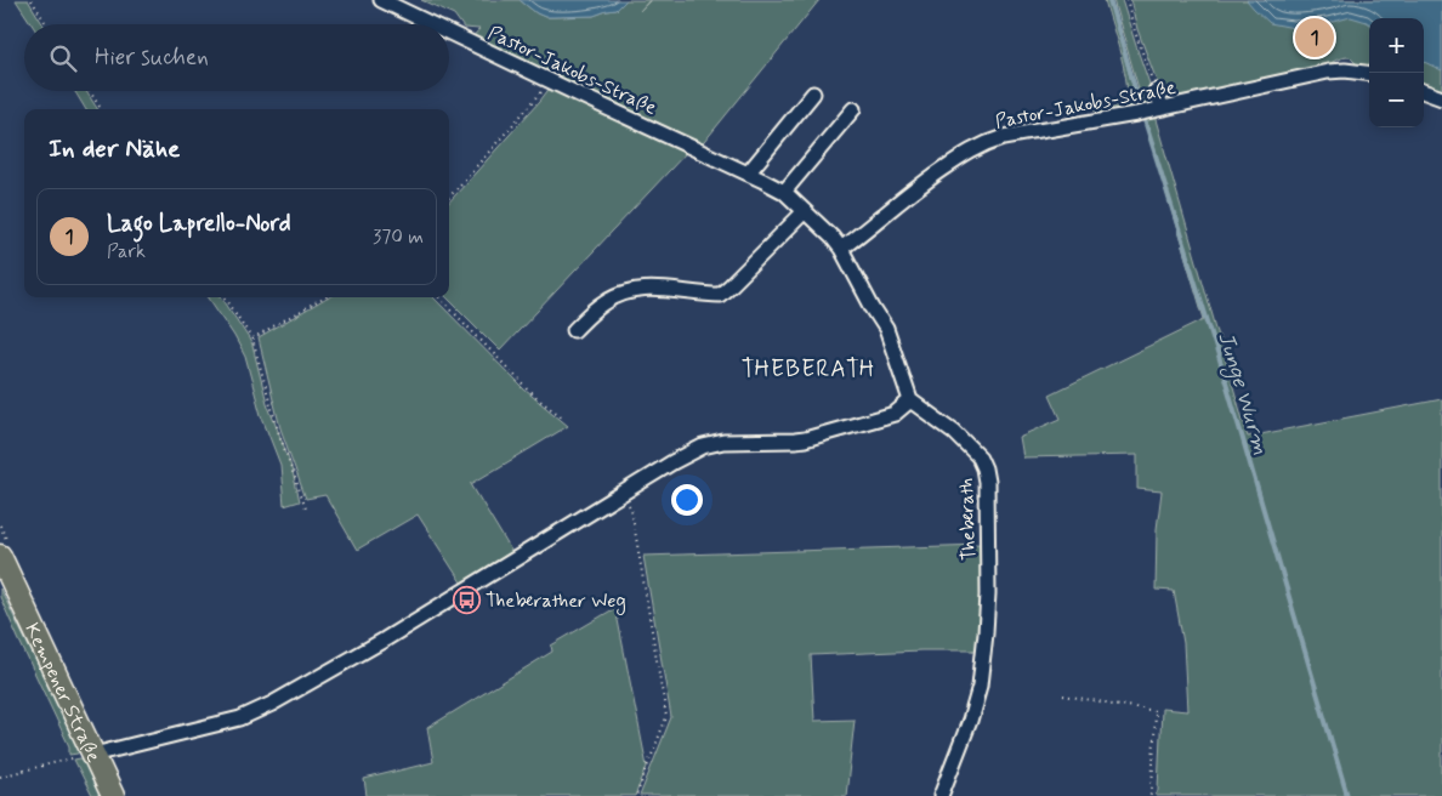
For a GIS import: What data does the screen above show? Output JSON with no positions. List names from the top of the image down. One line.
{"streets":{"main road":["Kempener Straße"],"street":["Pastor-Jakobs-Straße","Theberath"]},"districts":["THEBERATH"],"water":["Junge Wurm"],"places":{"bus stop":["Theberather Weg"]},"page":{"pins":"1","map_buttons":["+","−"],"search":"Hier suchen","heading":"In der Nähe","list":[{"mark":"1","name":"Lago Laprello-Nord","note":"Park","value":"370 m"}]}}
